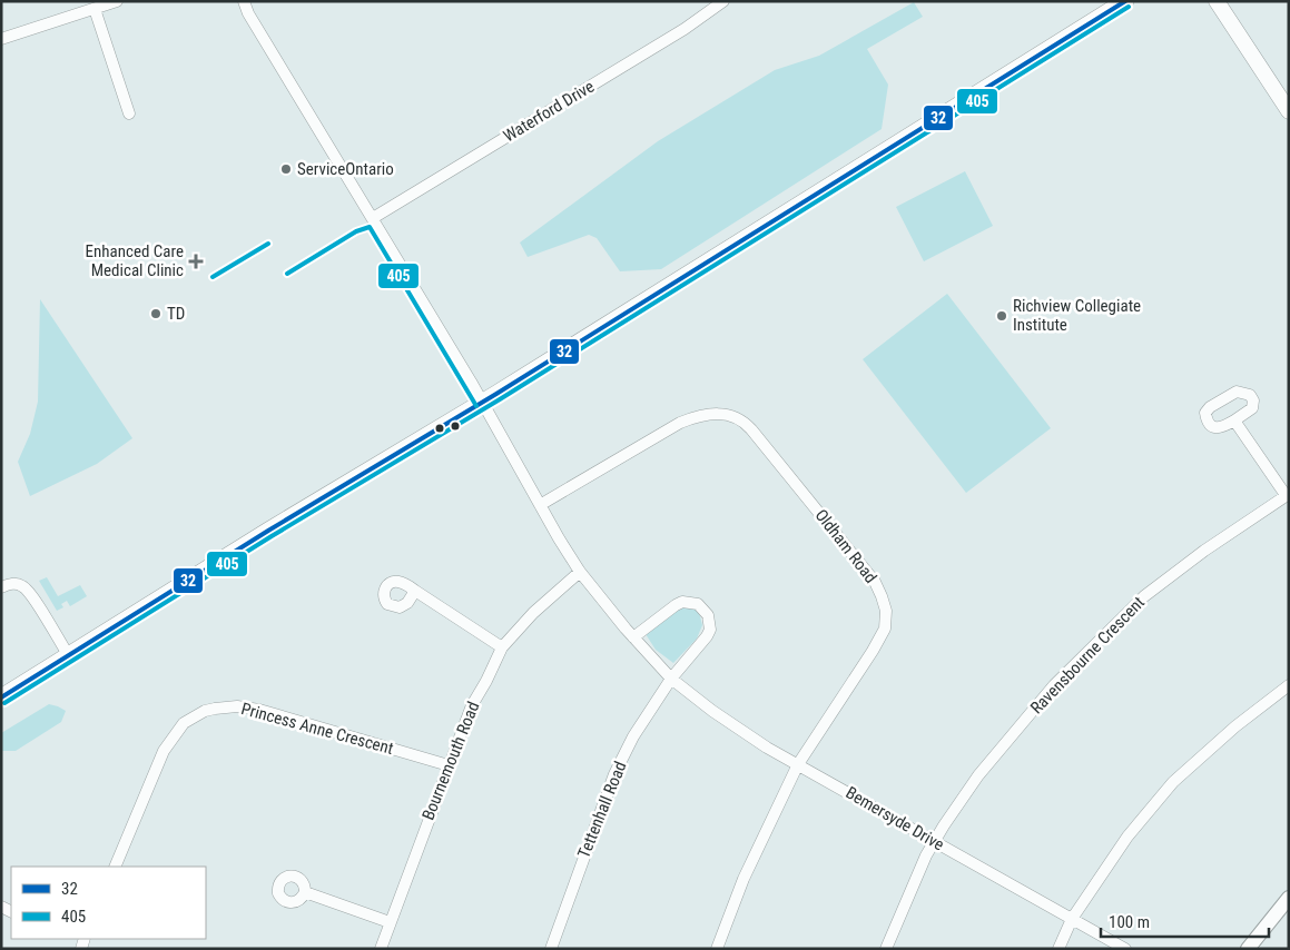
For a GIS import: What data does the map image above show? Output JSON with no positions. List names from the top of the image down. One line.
{"streets":{"street":["Waterford Drive","Oldham Road","Ravensbourne Crescent","Princess Anne Crescent","Bournemouth Road","Tettenhall Road","Bemersyde Drive"]},"crossings":[["Waterford Drive","Bemersyde Drive"],["Oldham Road","Bemersyde Drive"],["Ravensbourne Crescent","Bemersyde Drive"],["Princess Anne Crescent","Bournemouth Road"],["Bournemouth Road","Bemersyde Drive"],["Tettenhall Road","Bemersyde Drive"]],"places":{"other":["ServiceOntario","TD","Richview Collegiate Institute"],"health":["Enhanced Care Medical Clinic"]},"lines":["transit line 32","transit line 405"],"legend":["32","405"],"scale_bar":"100 m"}
